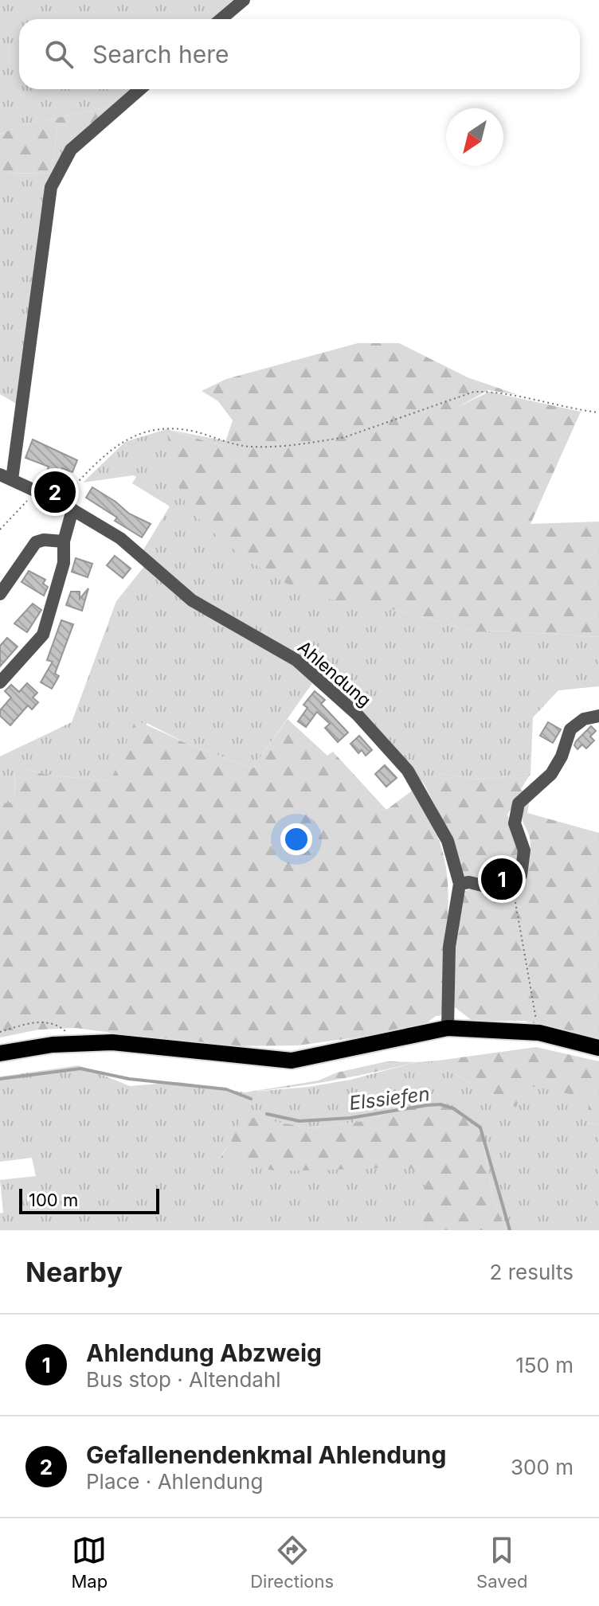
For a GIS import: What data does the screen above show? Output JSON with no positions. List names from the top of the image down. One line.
{"streets":{"street":["Ahlendung"]},"water":["Elssiefen"],"scale_bar":"100 m","north":"bottom left","page":{"search":"Search here","pins":["2","1"],"scale":"100 m","heading":["Nearby","2 results"],"list":[{"mark":"1","name":"Ahlendung Abzweig","note":"Bus stop · Altendahl","value":"150 m"},{"mark":"2","name":"Gefallenendenkmal Ahlendung","note":"Place · Ahlendung","value":"300 m"}],"nav":["Map","Directions","Saved"]}}
